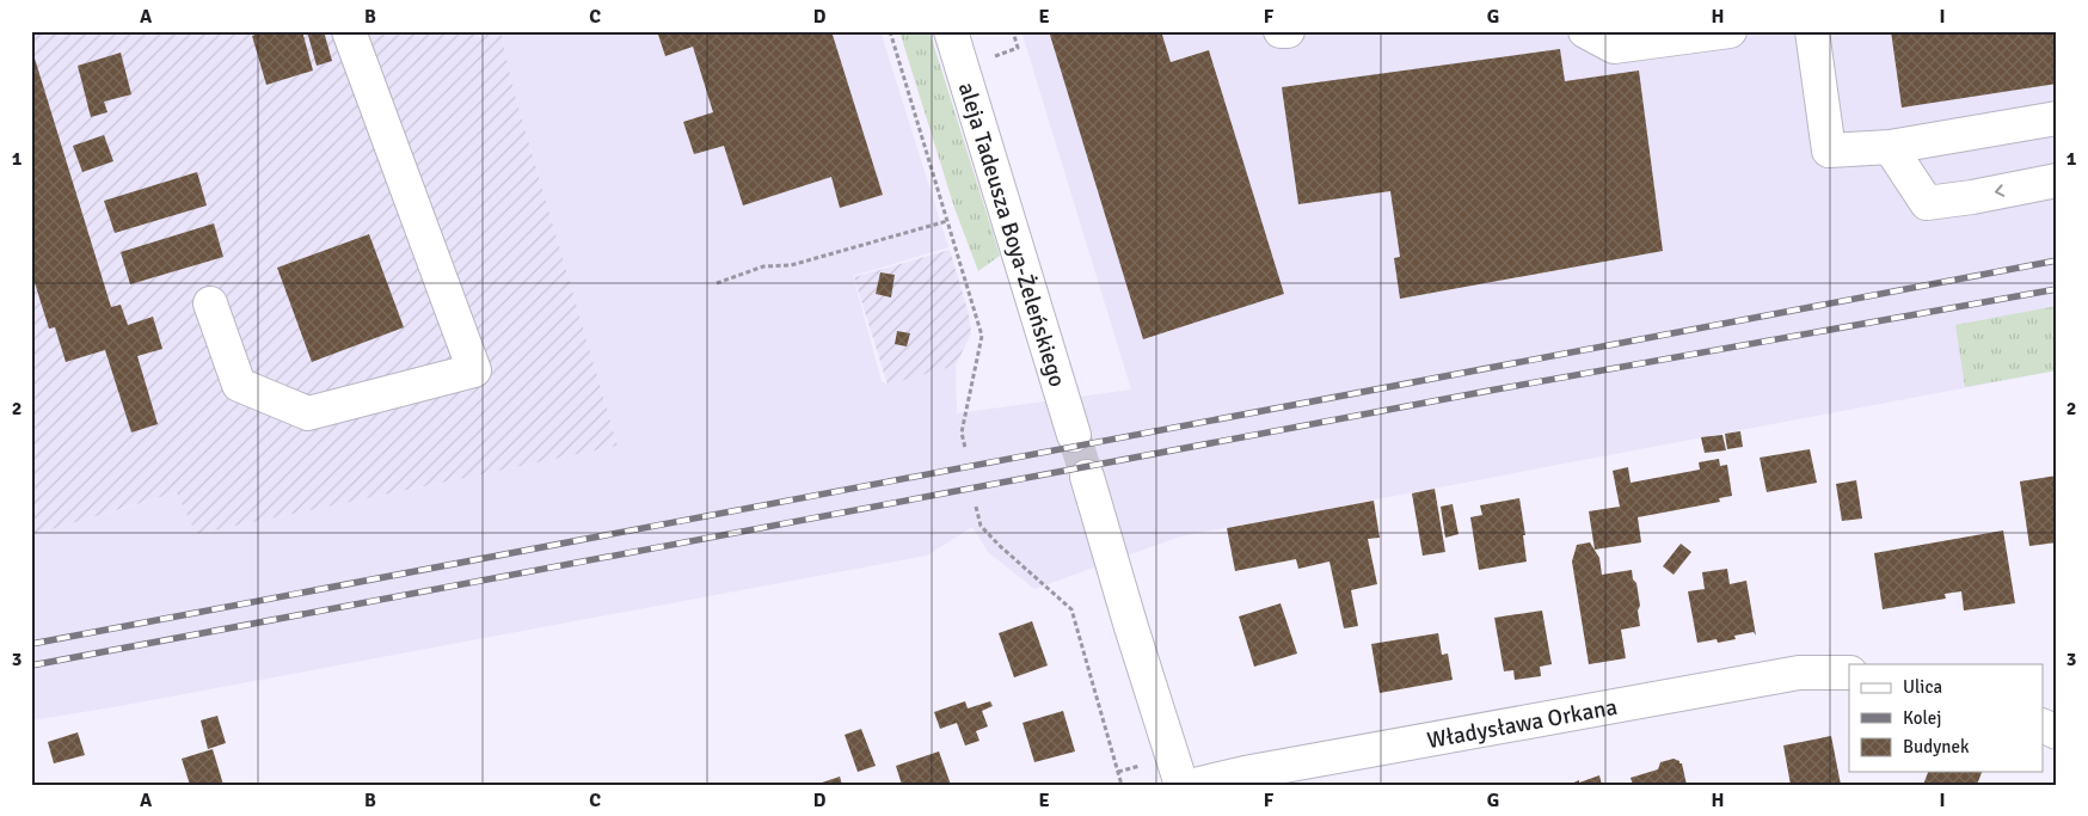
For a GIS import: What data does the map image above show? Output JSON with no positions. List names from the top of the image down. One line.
{"streets":{"street":["aleja Tadeusza Boya-Żeleńskiego","Władysława Orkana"]},"legend":["Ulica","Kolej","Budynek"],"grid":{"columns":["A","B","C","D","E","F","G","H","I"],"rows":["1","2","3"]}}
